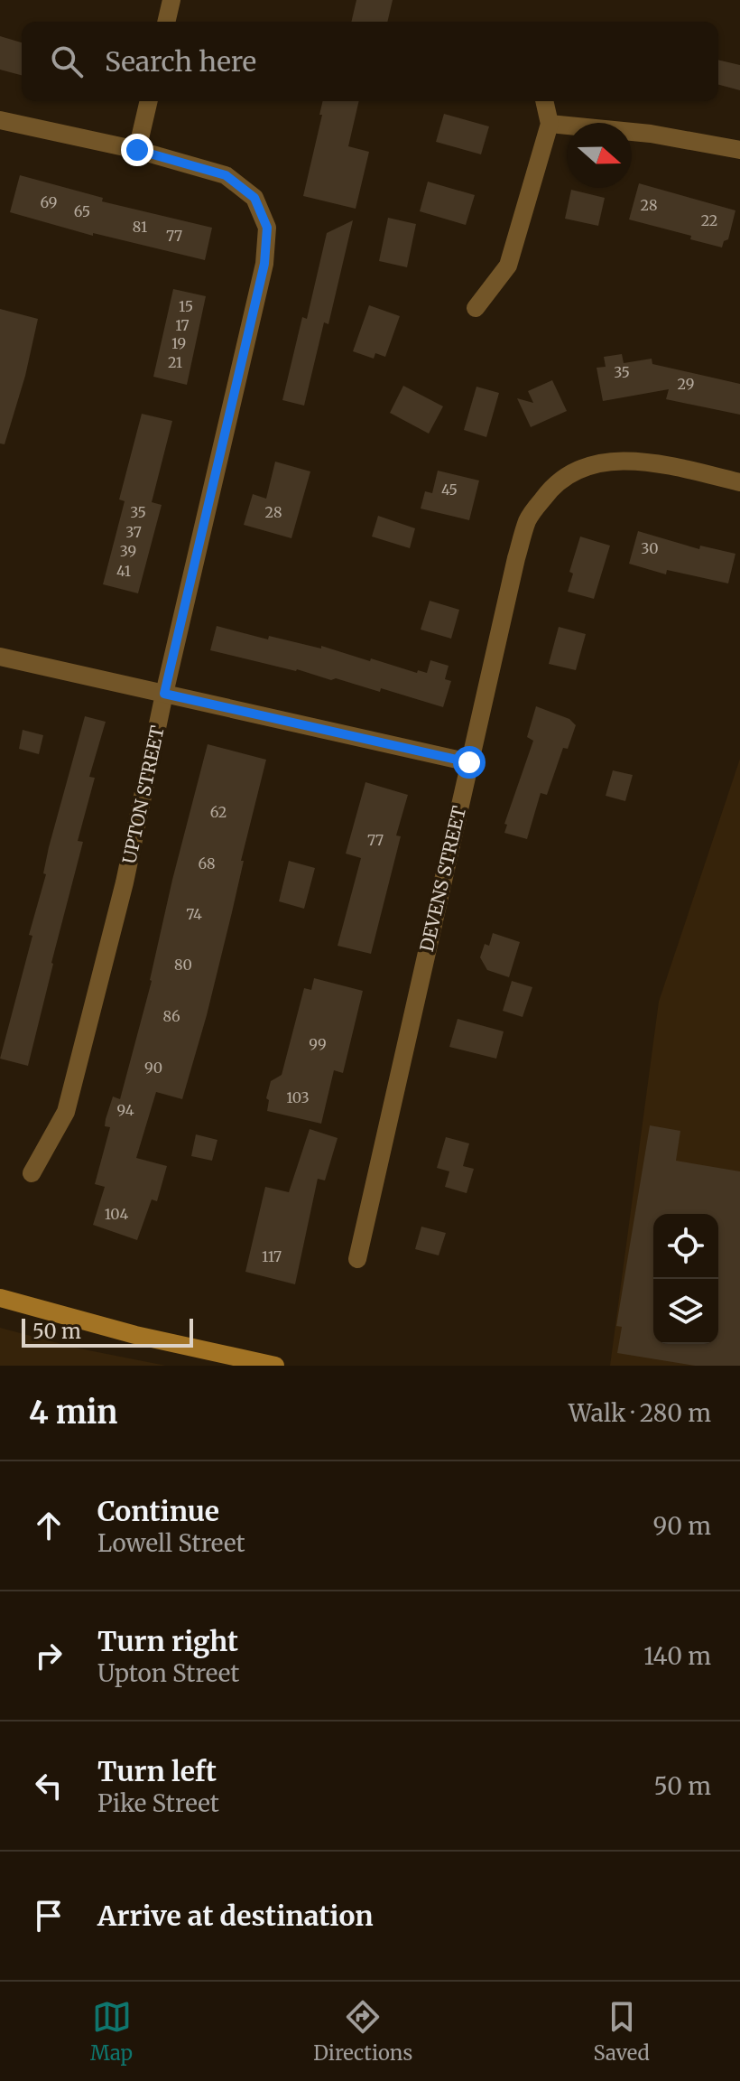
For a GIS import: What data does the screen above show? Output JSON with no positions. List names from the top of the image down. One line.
{"streets":{"street":["UPTON STREET","DEVENS STREET"]},"house_numbers":["69","28","65","22","81","77","15","17","19","21","35","29","45","35","28","37","30","39","41","62","77","68","74","80","86","99","90","103","94","104","117"],"scale_bar":"50 m","north":"right","page":{"search":"Search here","scale":"50 m","heading":["4 min","Walk · 280 m"],"list":[["Continue","Lowell Street","90 m"],["Turn right","Upton Street","140 m"],["Turn left","Pike Street","50 m"],"Arrive at destination"],"nav":["Map","Directions","Saved"]}}
